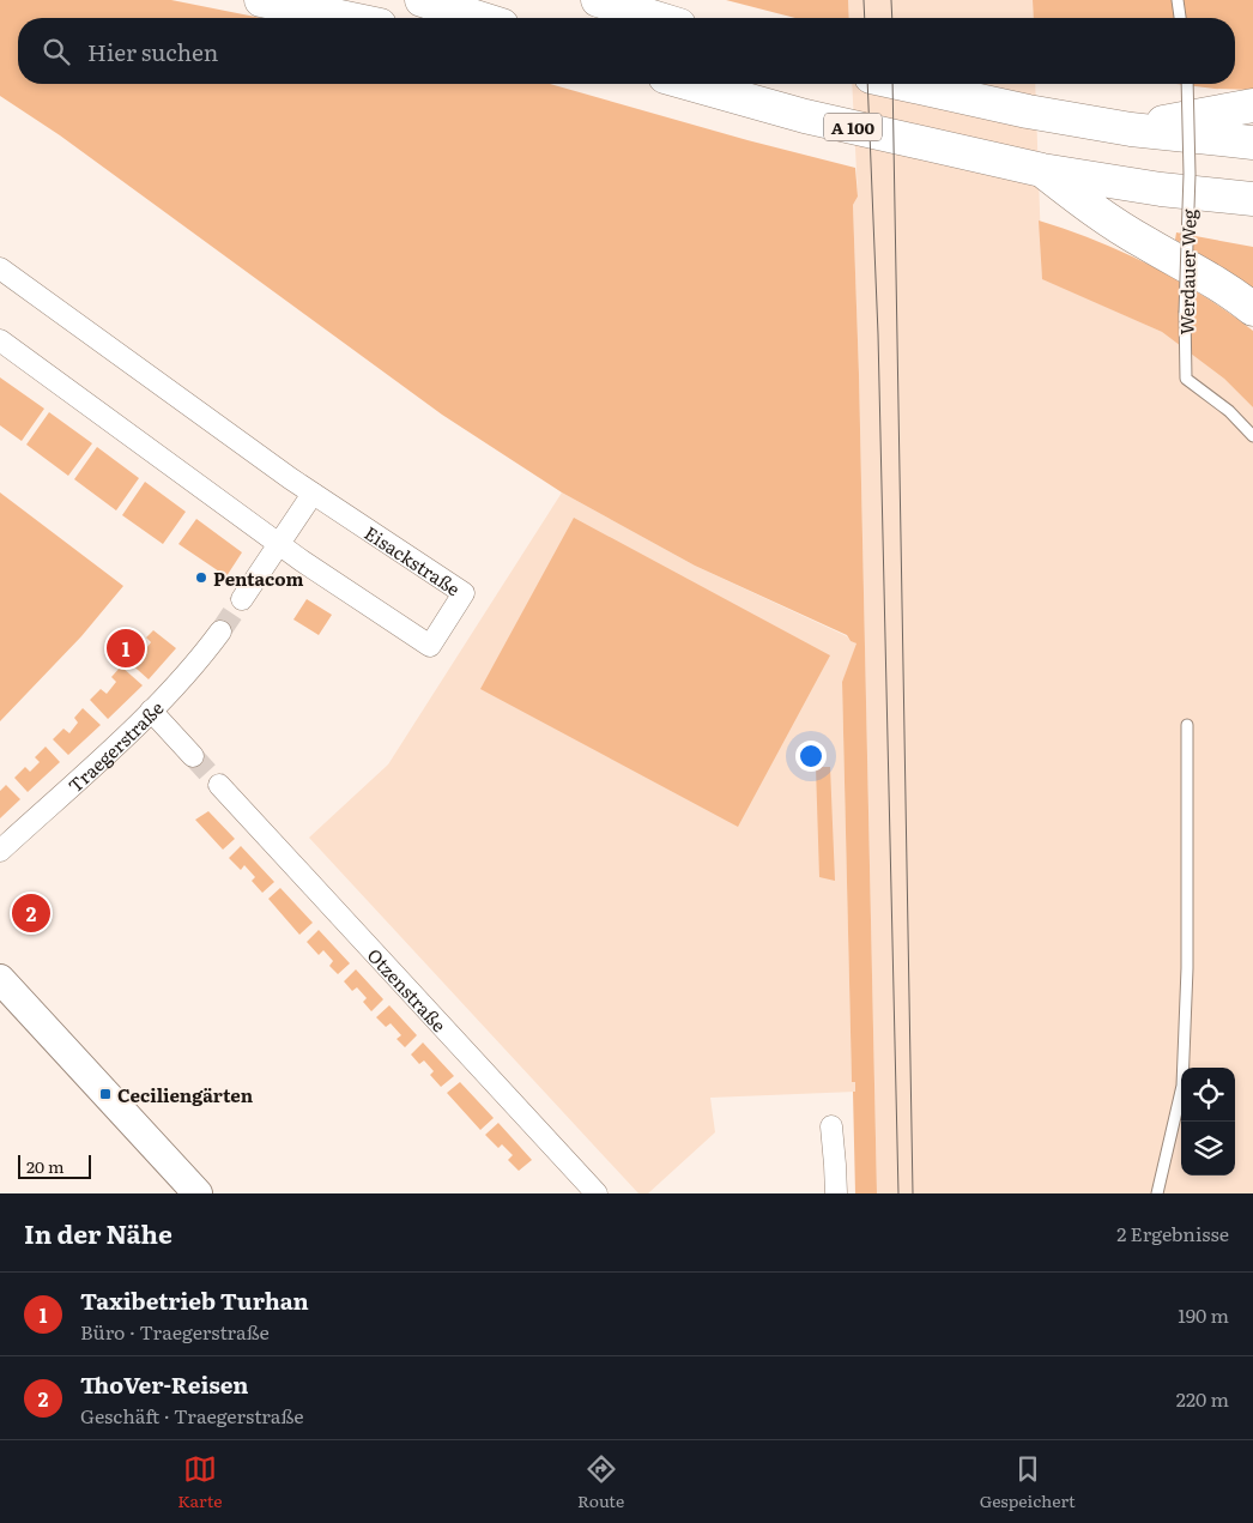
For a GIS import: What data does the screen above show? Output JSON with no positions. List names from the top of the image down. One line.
{"streets":{"highway":["A 100"],"street":["Eisackstraße","Traegerstraße","Otzenstraße"],"lane":["Werdauer Weg"]},"places":{"other":["Pentacom"],"transit":["Ceciliengärten"]},"scale_bar":"20 m","page":{"search":"Hier suchen","pins":["1","2"],"scale":"20 m","heading":["In der Nähe","2 Ergebnisse"],"list":[{"mark":"1","name":"Taxibetrieb Turhan","note":"Büro · Traegerstraße","value":"190 m"},{"mark":"2","name":"ThoVer-Reisen","note":"Geschäft · Traegerstraße","value":"220 m"}],"nav":["Karte","Route","Gespeichert"]}}
